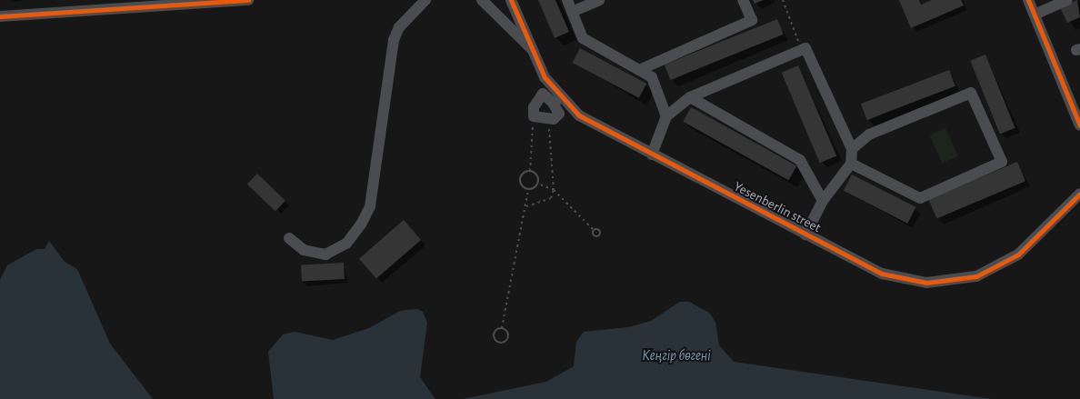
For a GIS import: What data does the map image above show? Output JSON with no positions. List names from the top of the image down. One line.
{"streets":{"street":["Yesenberlin street"]},"water":["Кеңгір бөгені"]}
